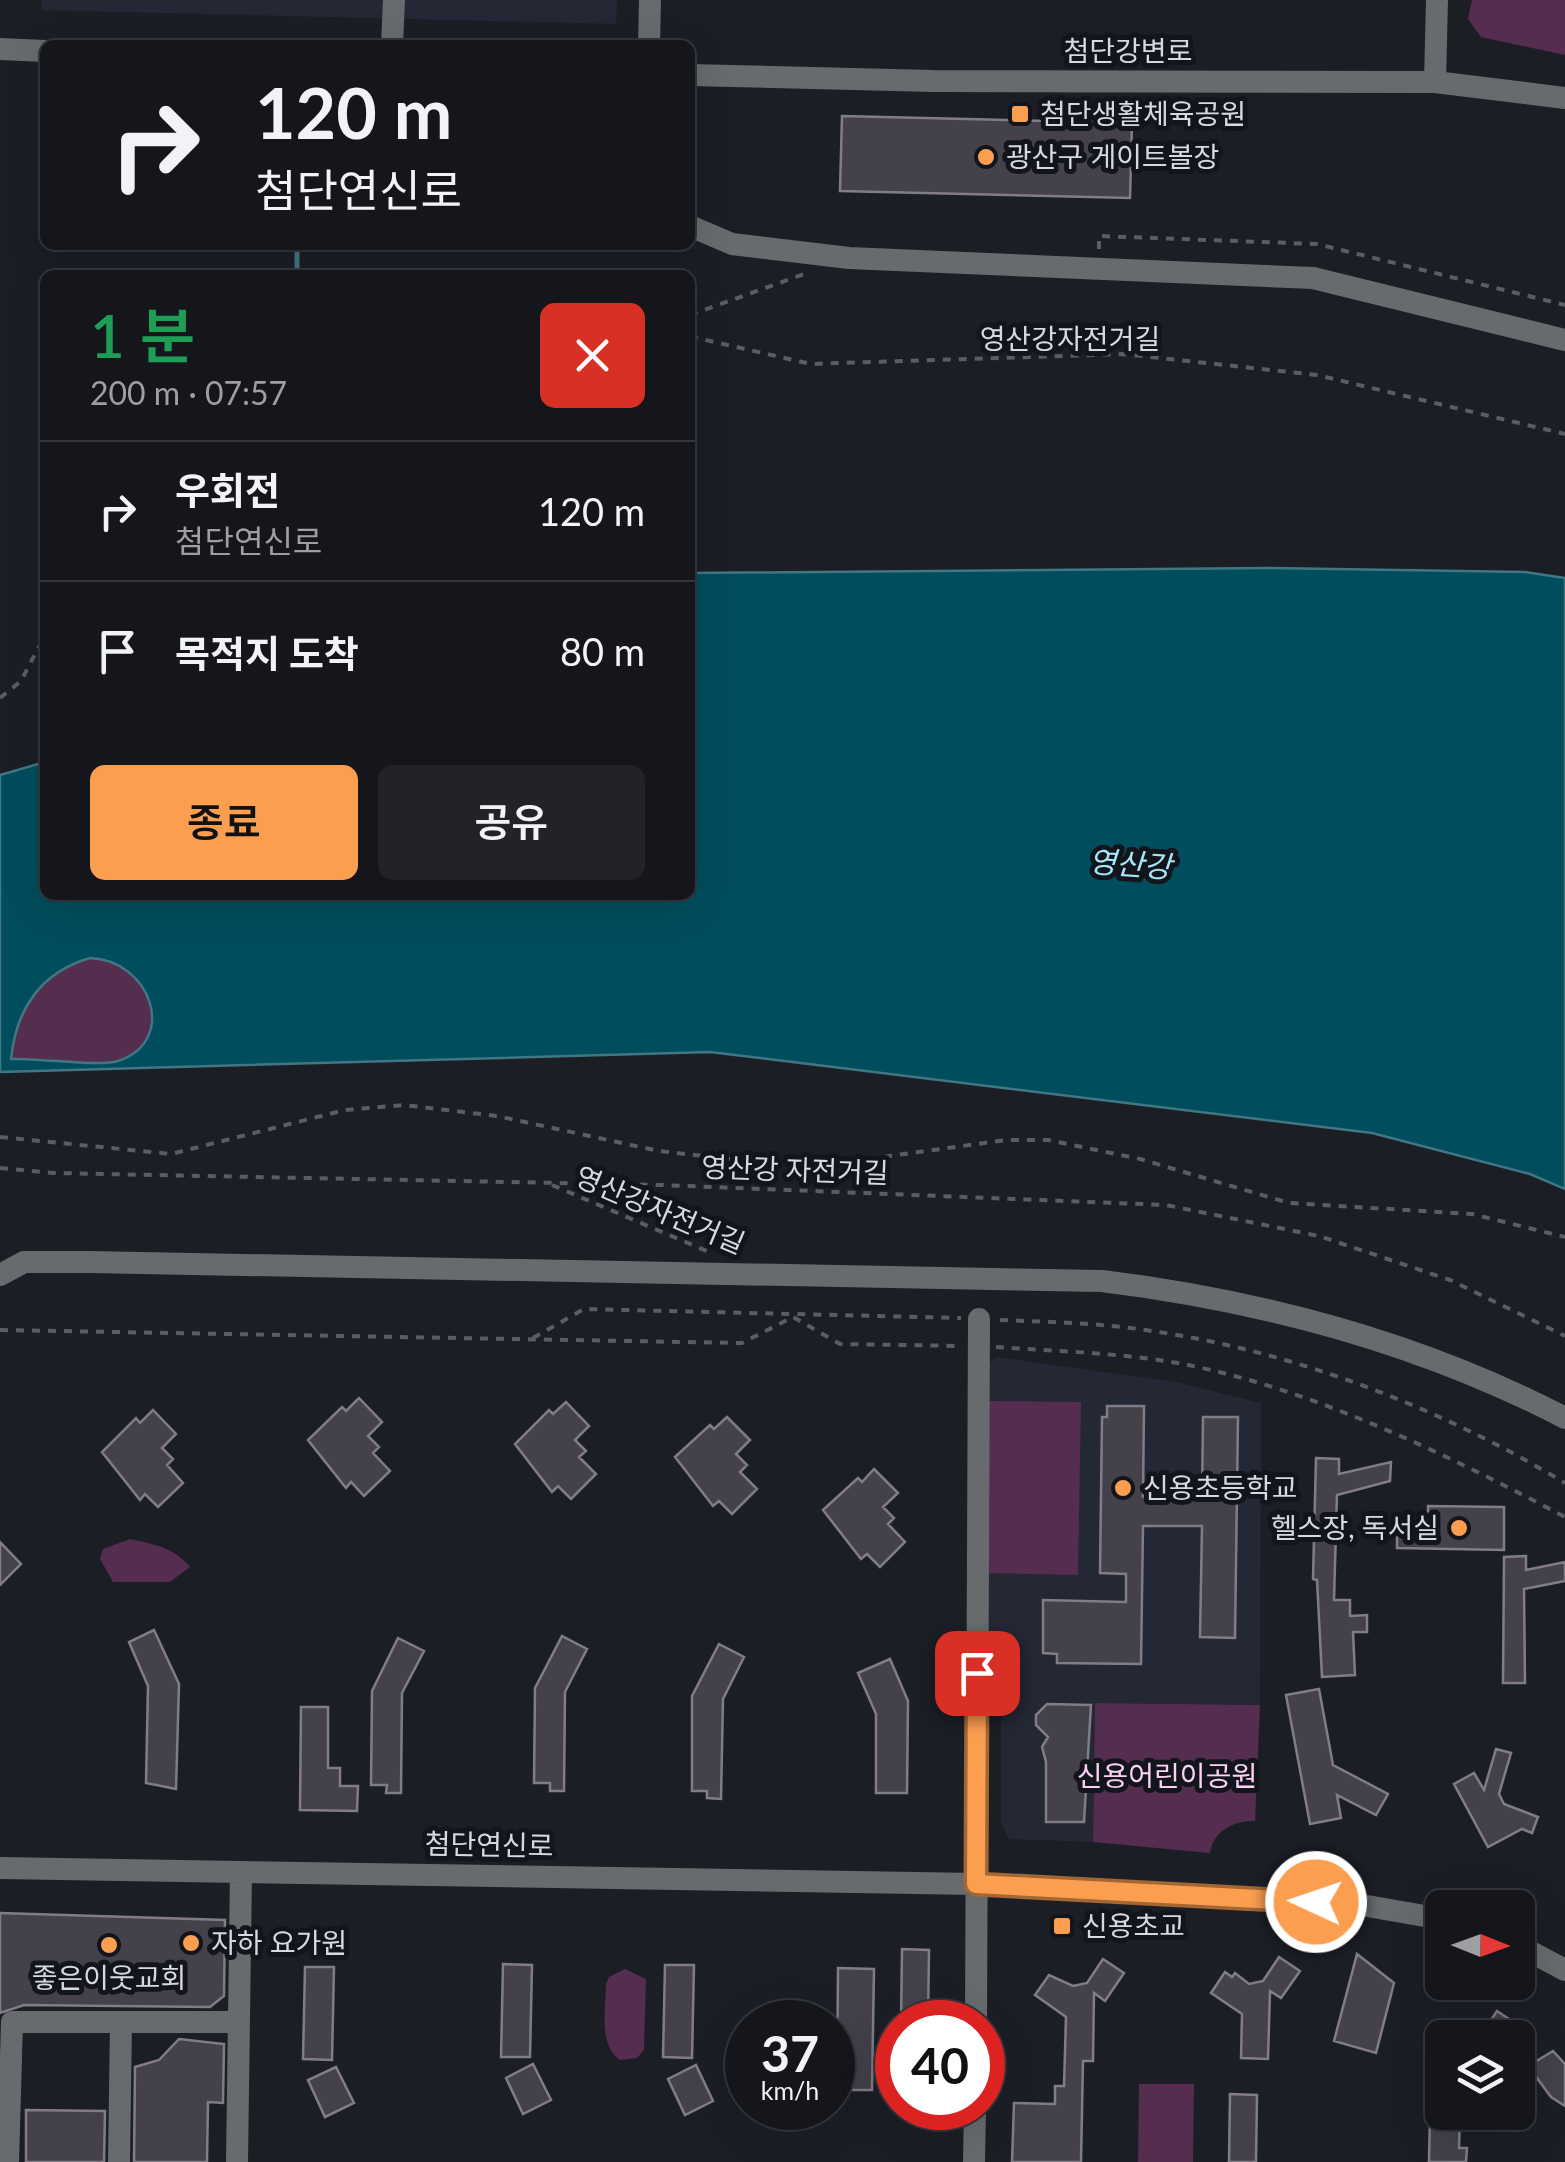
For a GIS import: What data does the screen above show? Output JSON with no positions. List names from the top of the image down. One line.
{"streets":{"street":["첨단강변로","첨단연신로"],"path":["영산강자전거길","영산강 자전거길"]},"crossings":[["영산강자전거길","영산강 자전거길"]],"water":["영산강"],"parks":["신용어린이공원"],"places":{"transit":["첨단생활체육공원","신용초교"],"other":["광산구 게이트볼장","신용초등학교","헬스장, 독서실","자하 요가원","좋은이웃교회"]},"north":"right","page":{"turn":["120 m","첨단연신로"],"heading":["1 분","200 m · 07:57"],"list":[{"name":"우회전","note":"첨단연신로","value":"120 m"},{"name":"목적지 도착","value":"80 m"}],"buttons":["종료","공유"],"speed":"37 km/h","limit":"40"}}
